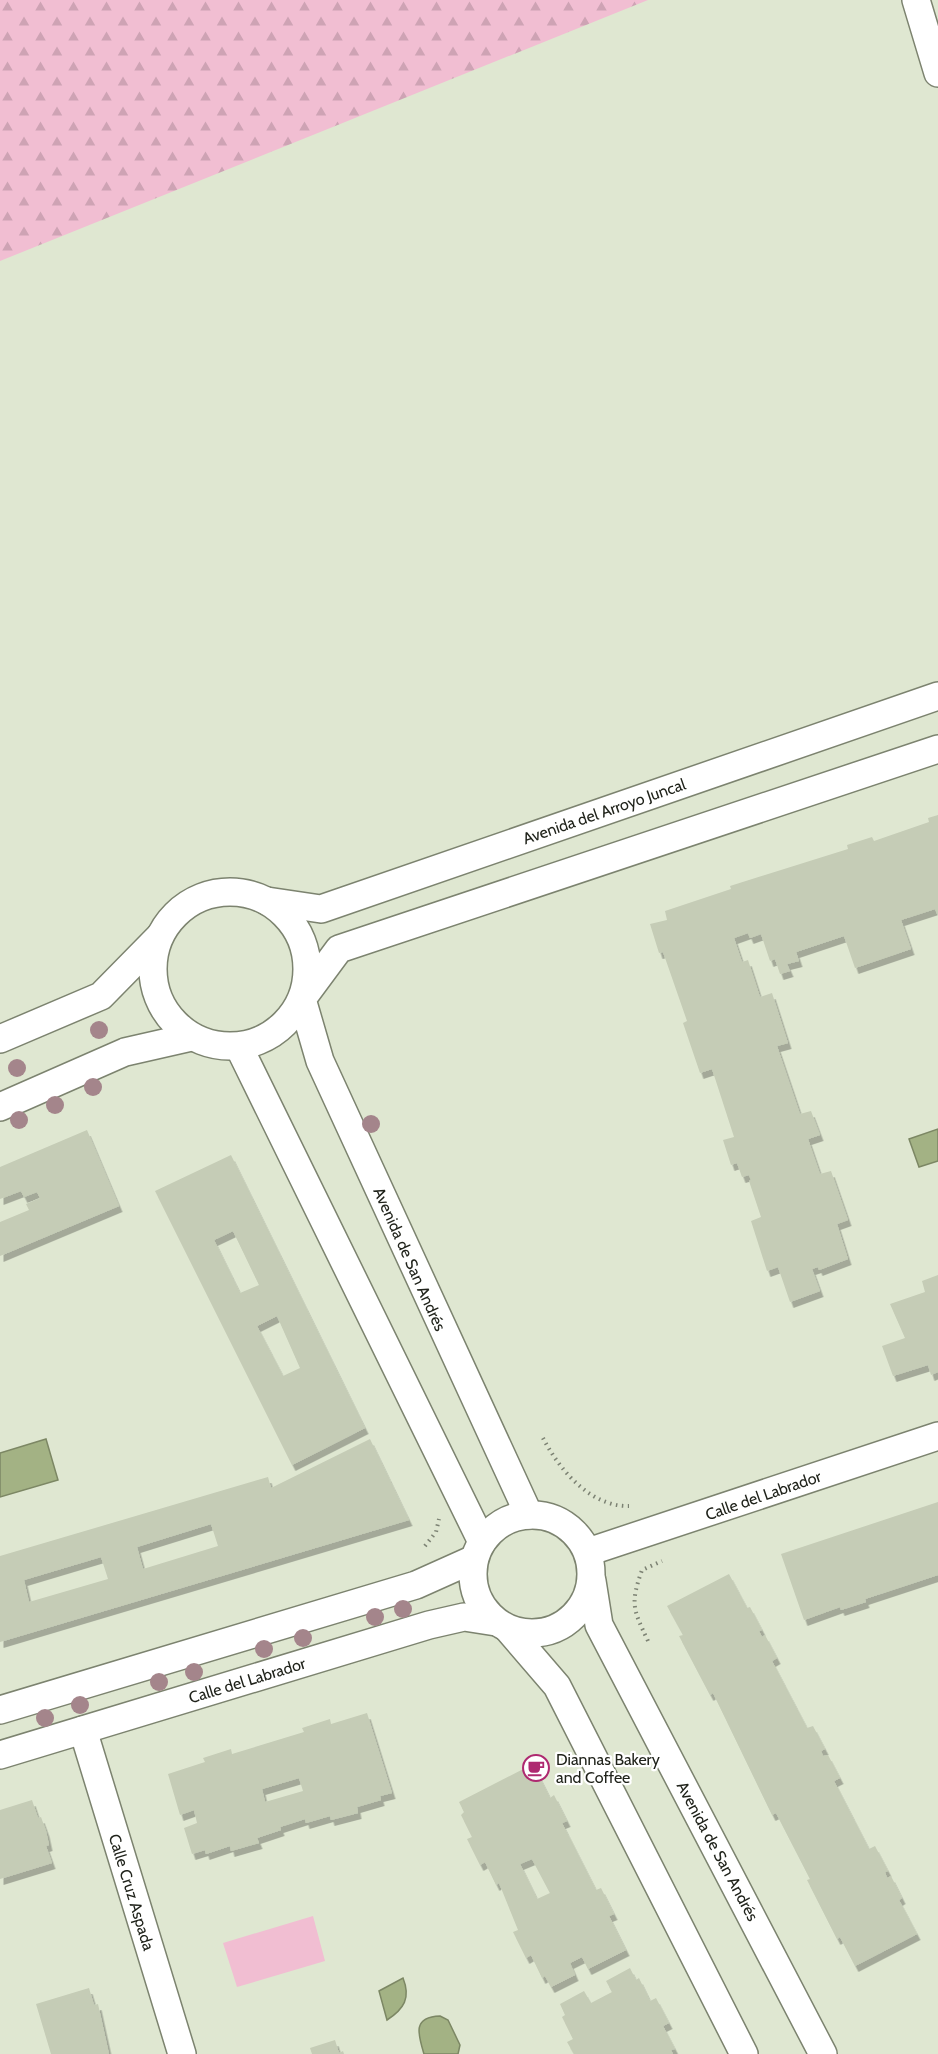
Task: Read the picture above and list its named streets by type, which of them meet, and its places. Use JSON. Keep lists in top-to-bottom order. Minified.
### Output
{"streets":{"street":["Avenida del Arroyo Juncal","Avenida de San Andrés","Calle del Labrador","Calle Cruz Aspada"]},"crossings":[["Avenida del Arroyo Juncal","Avenida de San Andrés"],["Avenida de San Andrés","Calle del Labrador"],["Calle del Labrador","Calle Cruz Aspada"]],"places":{"cafe":["Diannas Bakery and Coffee"]}}
